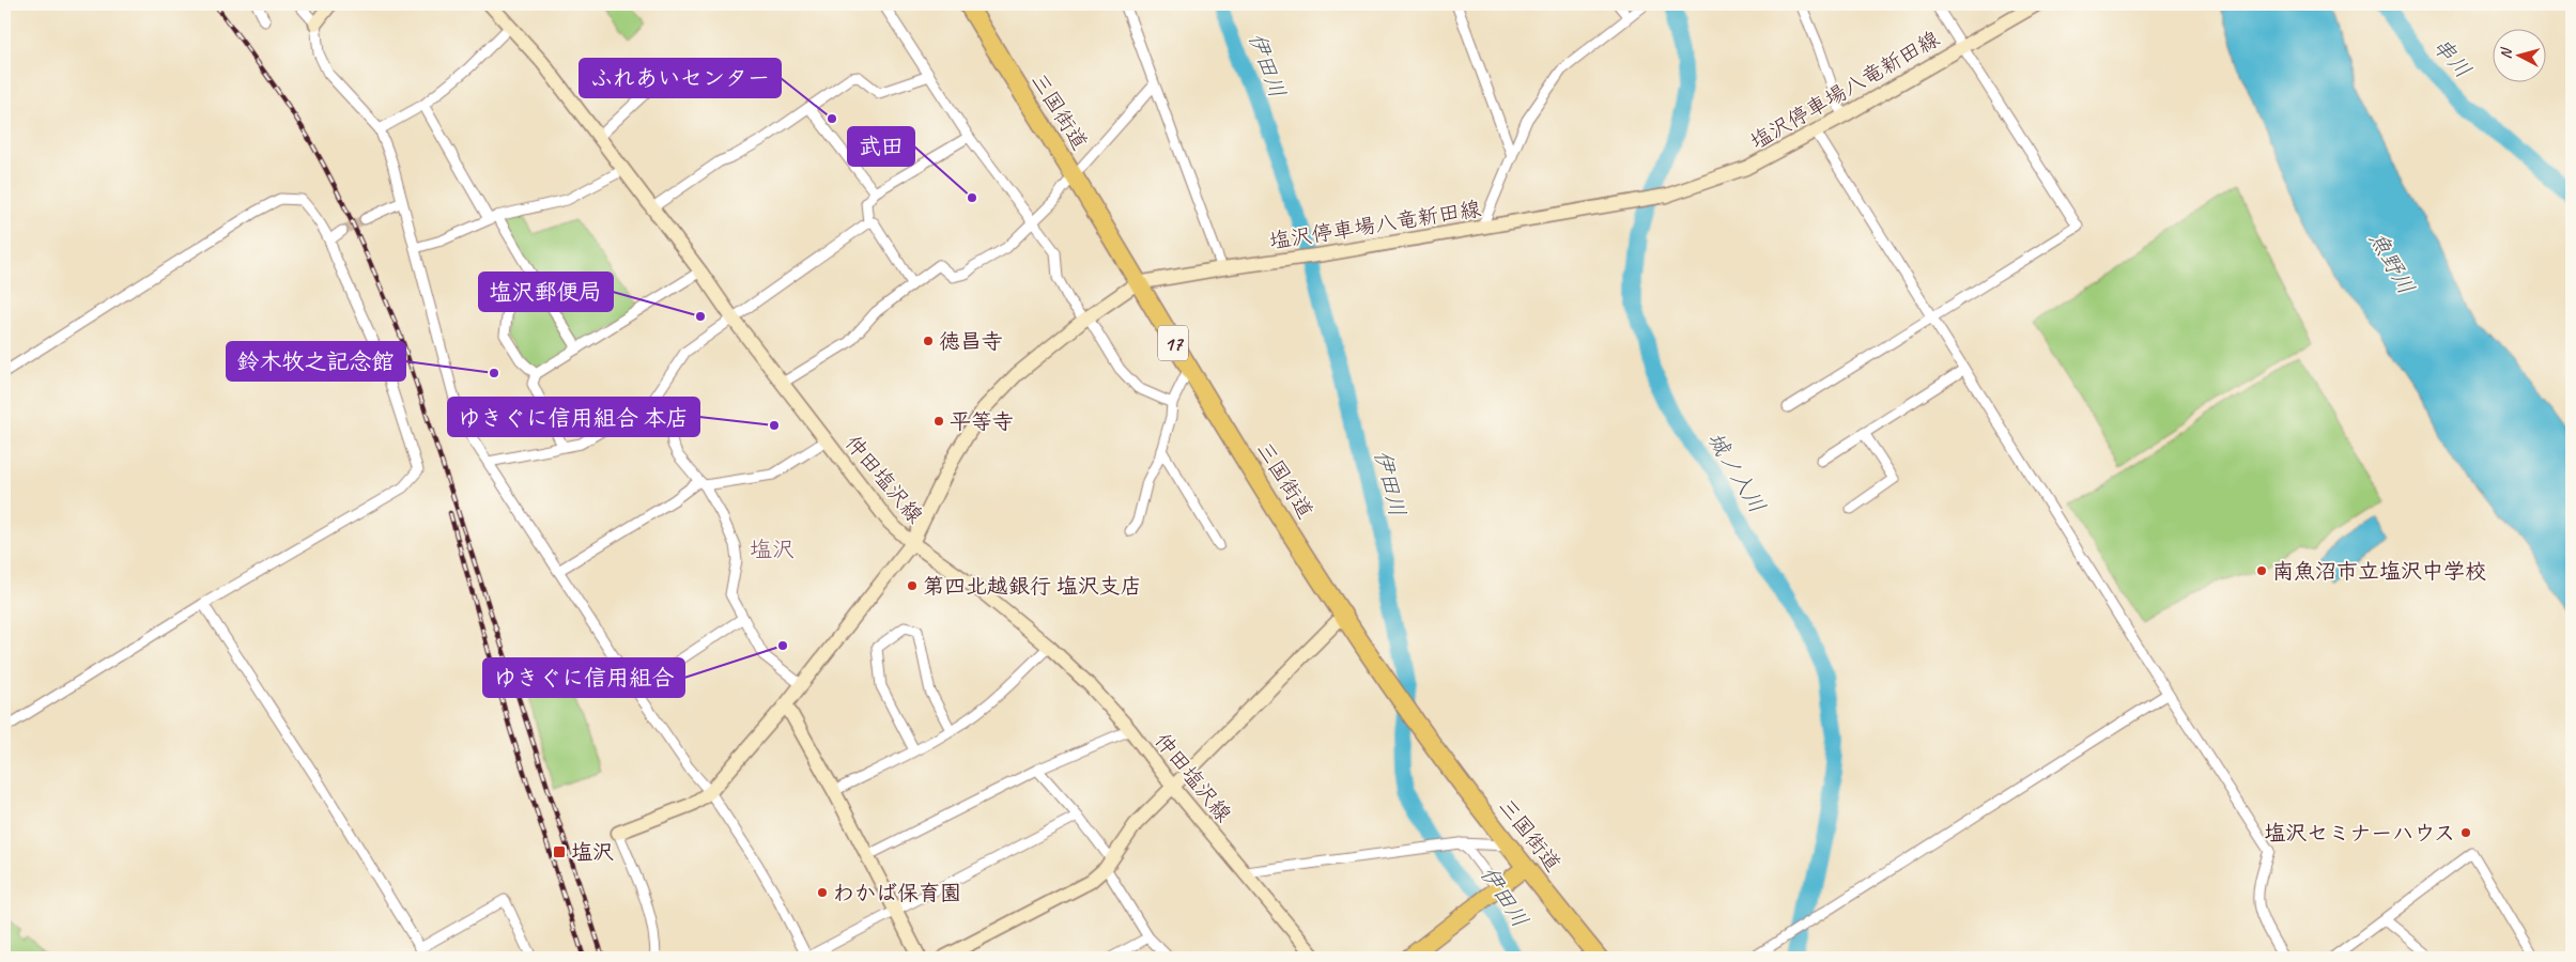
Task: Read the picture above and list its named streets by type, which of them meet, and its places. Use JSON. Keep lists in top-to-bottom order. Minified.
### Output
{"streets":{"highway":["三国街道","17"],"main road":["塩沢停車場八竜新田線","仲田塩沢線"]},"crossings":[["塩沢停車場八竜新田線","三国街道"]],"districts":["塩沢"],"water":["串川","伊田川","魚野川","城ノ入川"],"places":{"other":["ふれあいセンター","武田","塩沢郵便局","徳昌寺","鈴木牧之記念館","平等寺","ゆきぐに信用組合 本店","南魚沼市立塩沢中学校","第四北越銀行 塩沢支店","ゆきぐに信用組合","塩沢セミナーハウス","わかば保育園"],"transit":["塩沢"]},"north":"left"}
